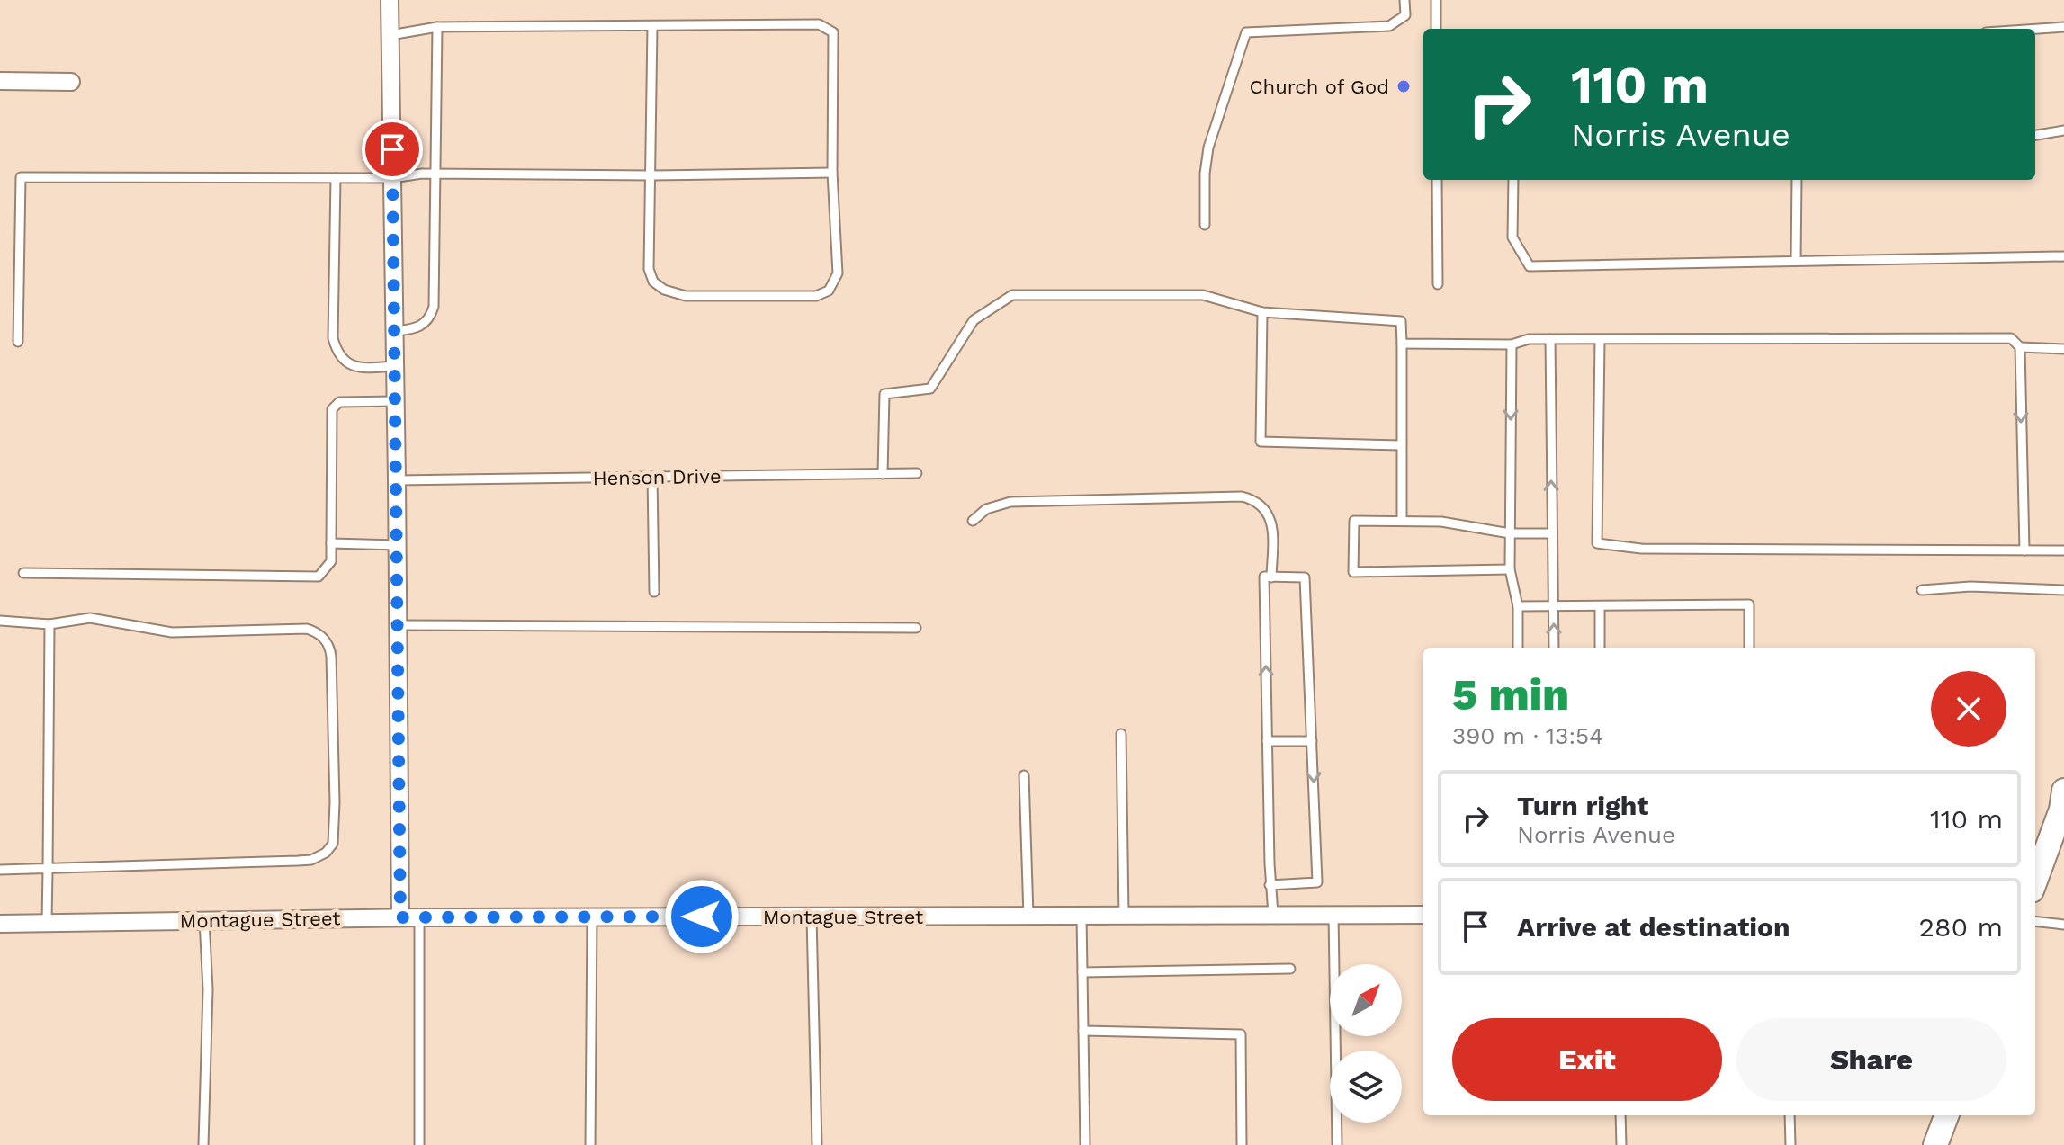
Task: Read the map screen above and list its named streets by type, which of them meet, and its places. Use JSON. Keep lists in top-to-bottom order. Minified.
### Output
{"streets":{"street":["Montague Street"],"lane":["Henson Drive"]},"places":["Church of God"],"north":"top right","page":{"turn":["110 m","Norris Avenue"],"heading":["5 min","390 m · 13:54"],"list":[{"name":"Turn right","note":"Norris Avenue","value":"110 m"},{"name":"Arrive at destination","value":"280 m"}],"buttons":["Exit","Share"]}}
